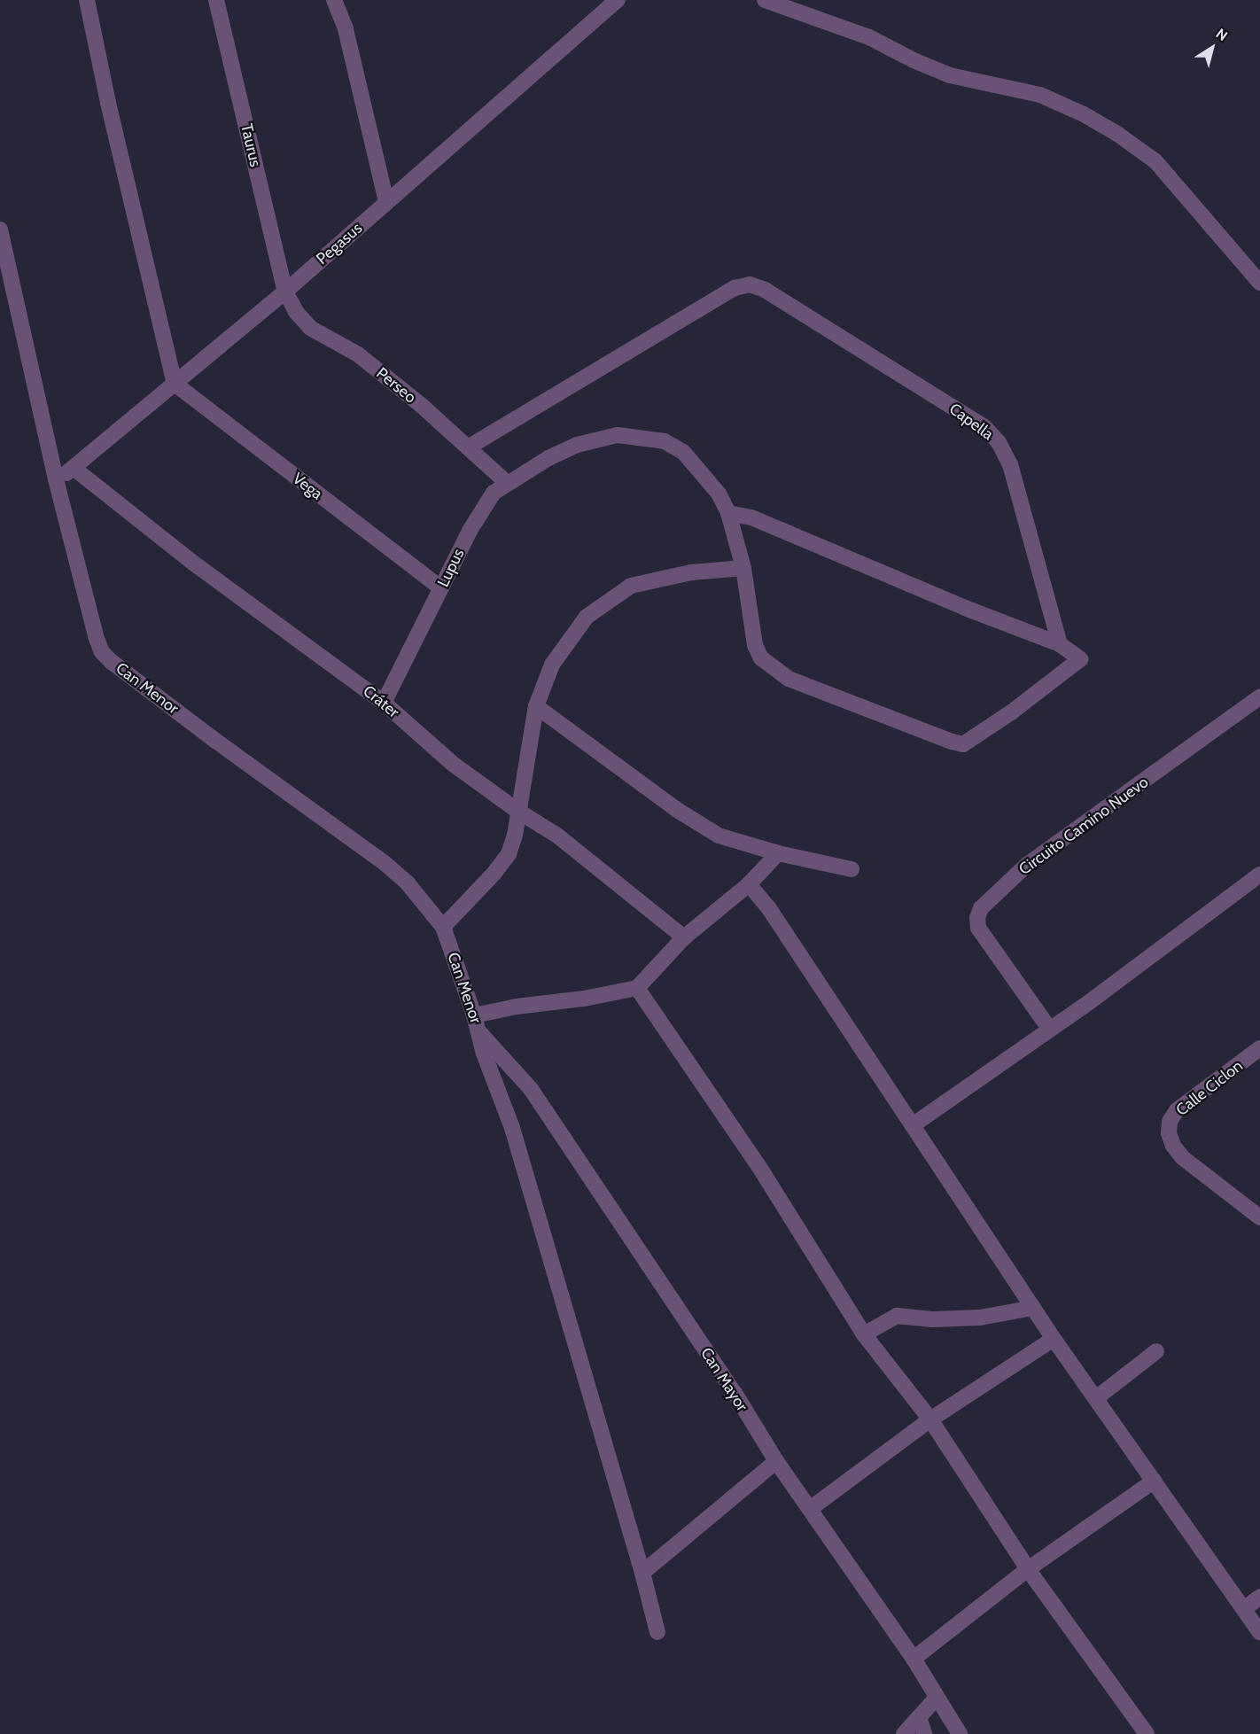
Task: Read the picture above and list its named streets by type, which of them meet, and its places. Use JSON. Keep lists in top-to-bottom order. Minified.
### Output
{"streets":{"street":["Taurus","Pegasus","Perseo","Capella","Vega","Lupus","Can Menor","Cráter","Circuito Camino Nuevo","Calle Ciclon","Can Mayor"]},"crossings":[["Taurus","Pegasus"],["Taurus","Perseo"],["Pegasus","Perseo"],["Pegasus","Vega"],["Pegasus","Can Menor"],["Pegasus","Cráter"],["Perseo","Capella"],["Perseo","Lupus"],["Capella","Lupus"],["Vega","Lupus"],["Lupus","Cráter"],["Can Menor","Can Mayor"]],"north":"top right"}
